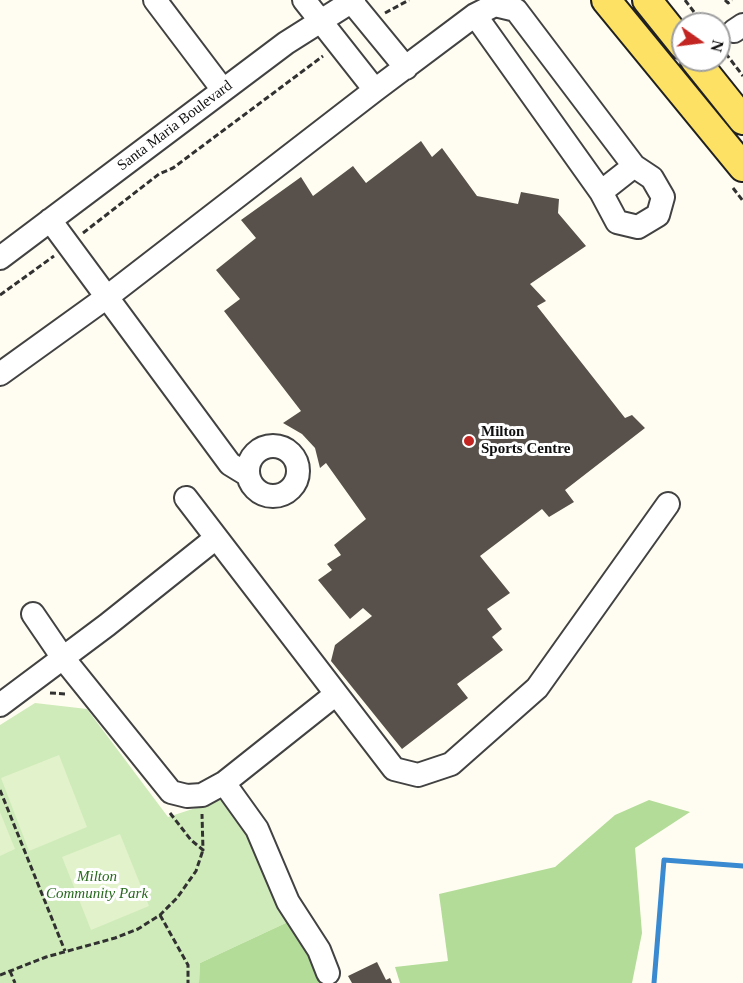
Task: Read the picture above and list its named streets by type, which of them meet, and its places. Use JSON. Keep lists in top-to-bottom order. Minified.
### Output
{"streets":{"street":["Santa Maria Boulevard"]},"parks":["Milton Community Park"],"places":["Milton Sports Centre"],"north":"right"}
